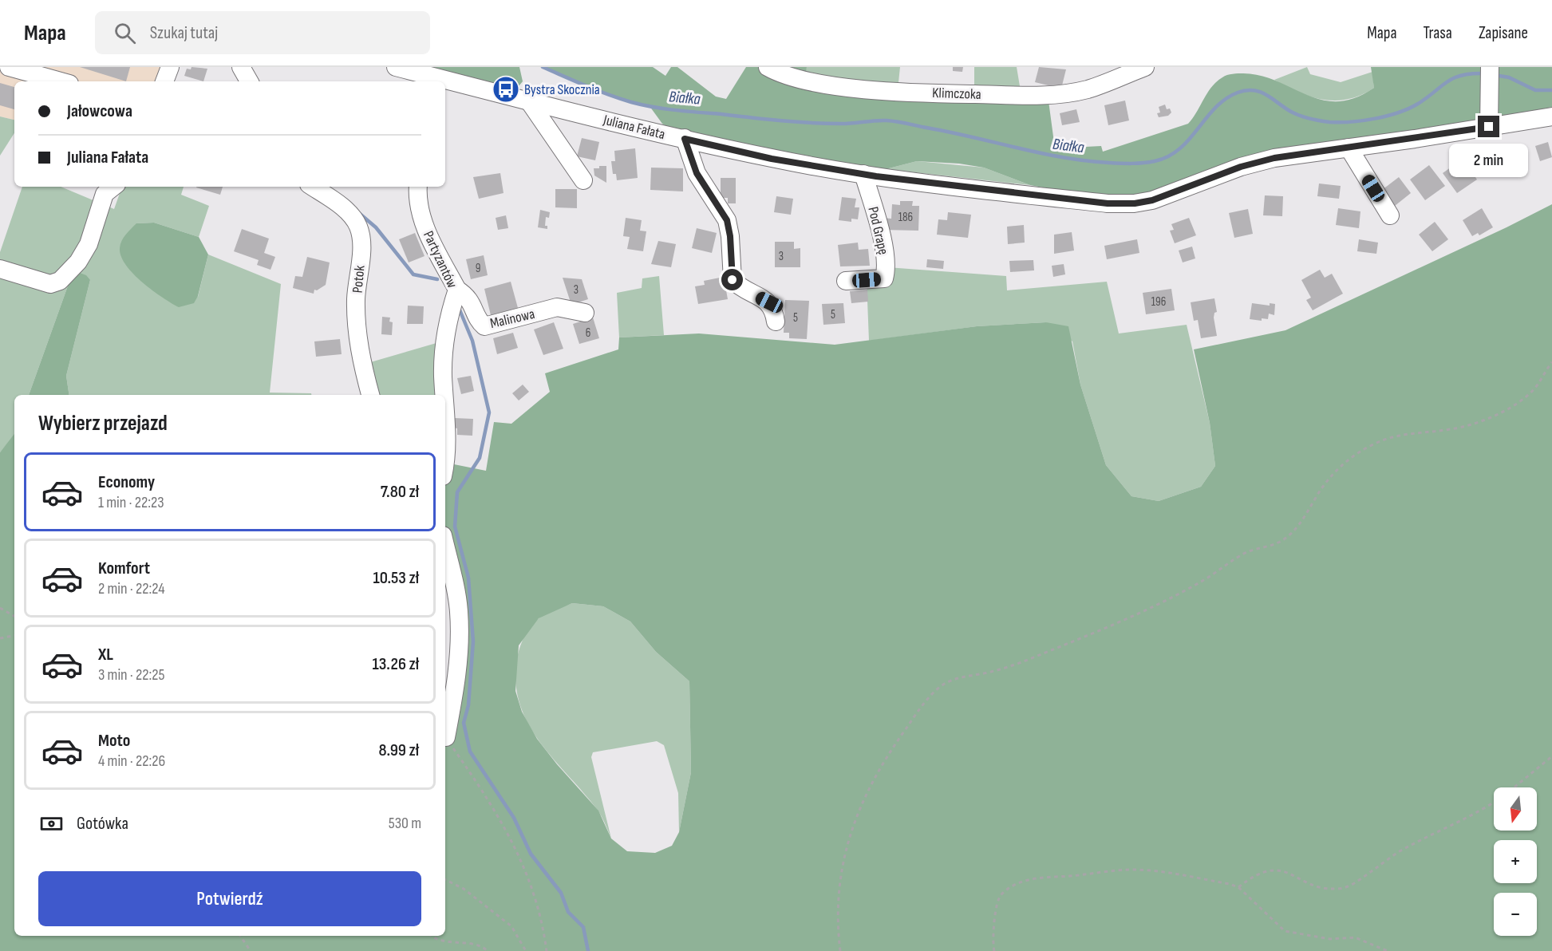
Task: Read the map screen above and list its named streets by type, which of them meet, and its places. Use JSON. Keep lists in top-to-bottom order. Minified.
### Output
{"streets":{"street":["Klimczoka","Juliana Fałata","Pod Grapę","Partyzantów","Potok","Malinowa"]},"crossings":[["Juliana Fałata","Pod Grapę"],["Partyzantów","Malinowa"]],"water":["Białka"],"places":{"bus stop":["Bystra Skocznia"]},"house_numbers":["186","3","9","3","196","5","5","6"],"north":"bottom","page":{"header":"Mapa","search":"Szukaj tutaj","nav":["Mapa","Trasa","Zapisane"],"banner":["Jałowcowa","Juliana Fałata"],"bubble":"2 min","heading":"Wybierz przejazd","list":[{"name":"Economy","note":"1 min · 22:23","value":"7.80 zł"},{"name":"Komfort","note":"2 min · 22:24","value":"10.53 zł"},{"name":"XL","note":"3 min · 22:25","value":"13.26 zł"},{"name":"Moto","note":"4 min · 22:26","value":"8.99 zł"}],"map_buttons":["+","−"],"pay":["Gotówka","530 m"],"buttons":"Potwierdź"}}
